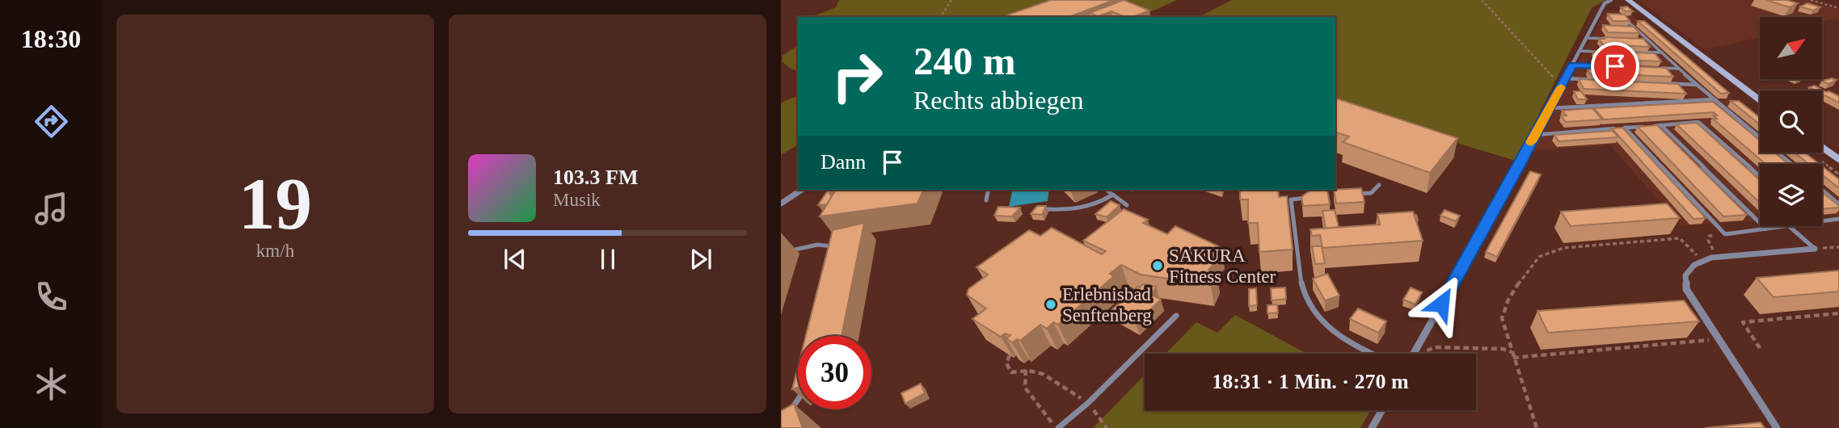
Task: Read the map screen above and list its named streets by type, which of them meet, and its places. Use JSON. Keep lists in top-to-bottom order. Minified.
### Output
{"places":["SAKURA Fitness Center","Erlebnisbad Senftenberg"],"north":"top right","page":{"tabs":"18:30","tile":["19","km/h"],"turn":["240 m","Rechts abbiegen"],"then":"Dann","song":["103.3 FM","Musik"],"limit":"30","trip":"18:31 · 1 Min. · 270 m"}}
